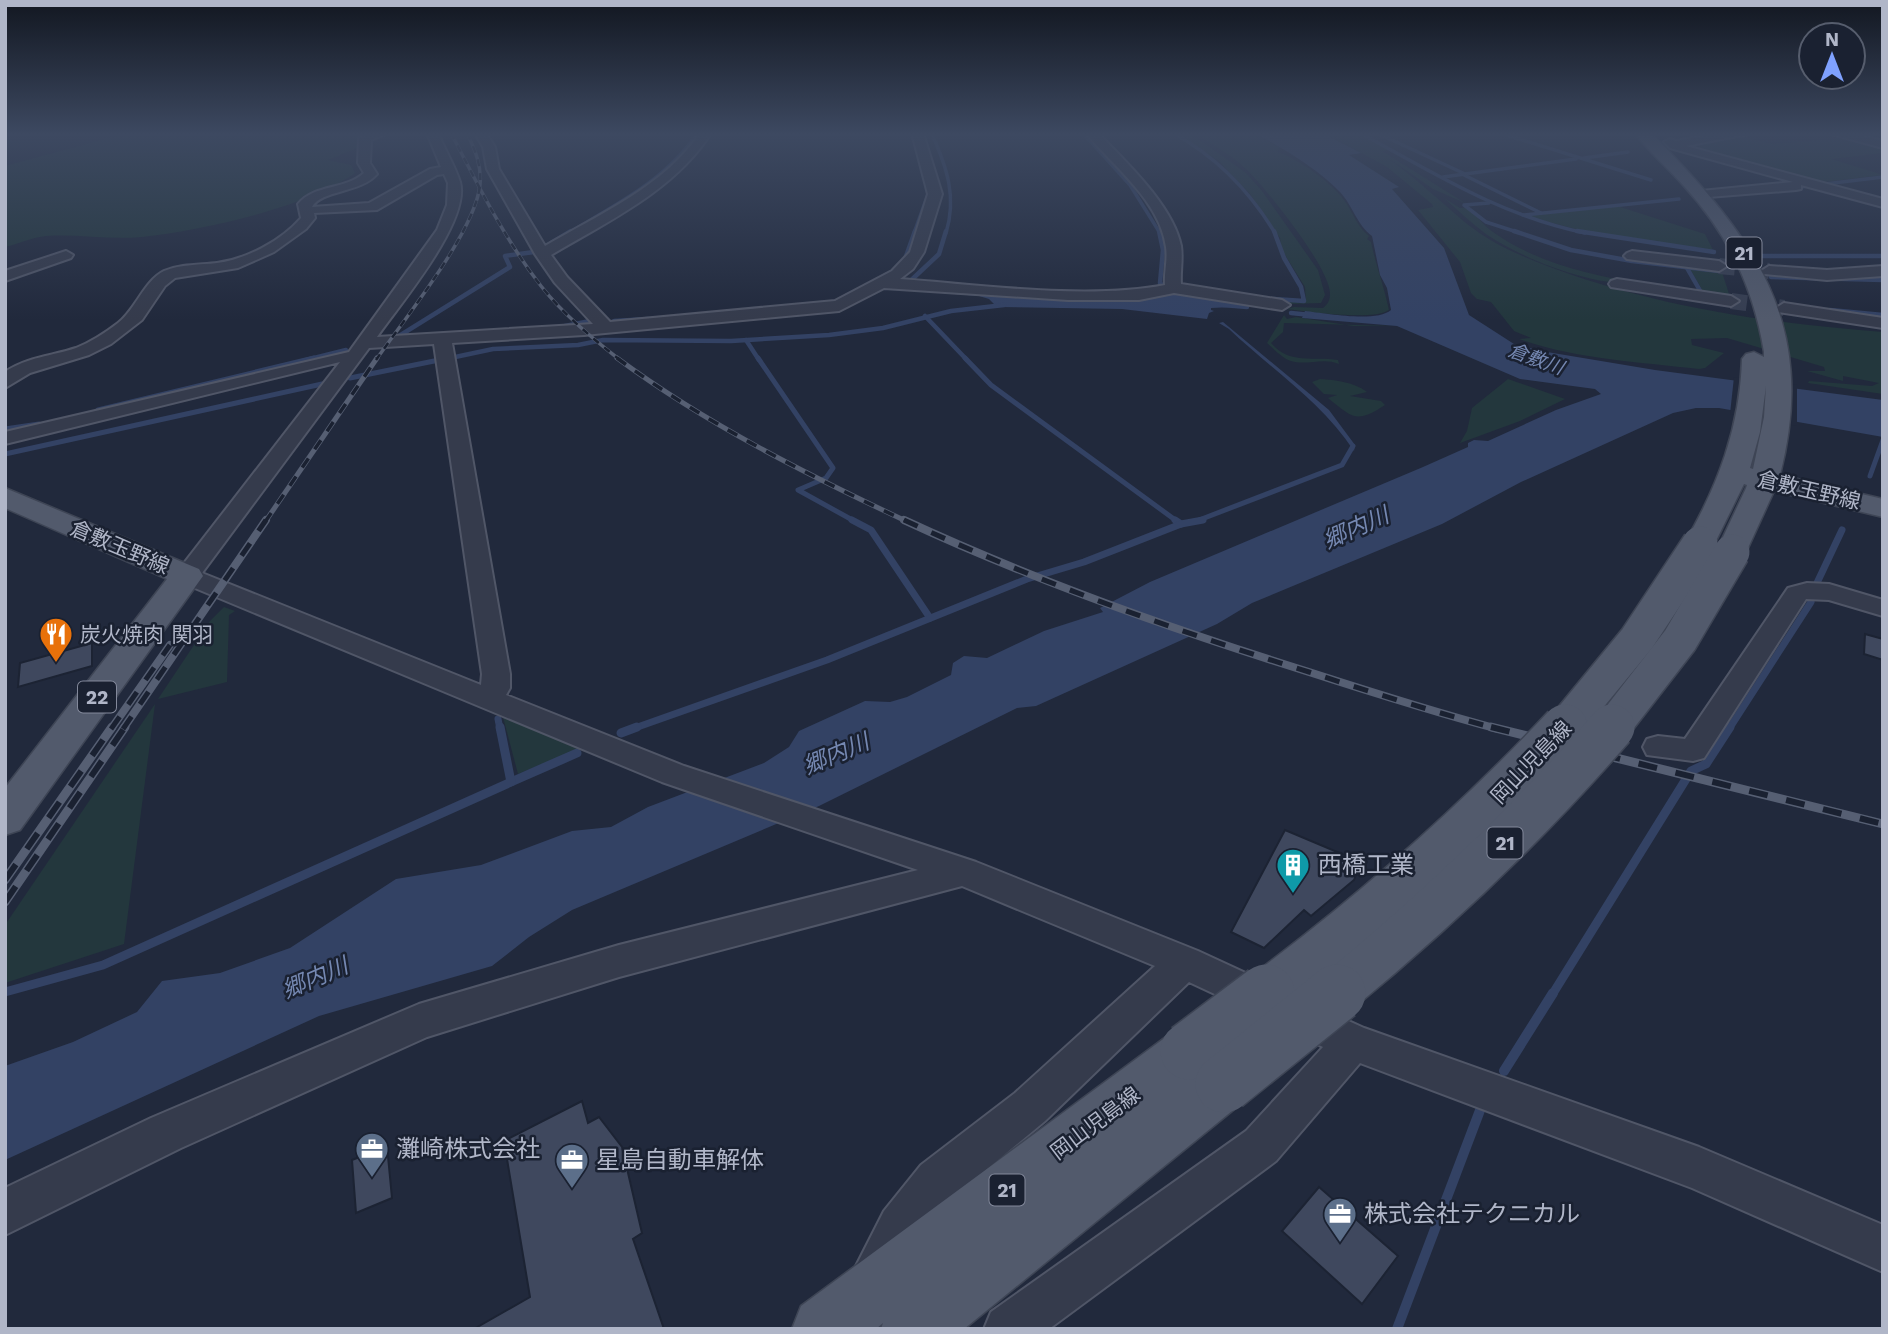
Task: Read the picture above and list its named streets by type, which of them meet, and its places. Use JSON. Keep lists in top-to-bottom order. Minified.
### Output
{"streets":{"main road":["21","倉敷玉野線","22","岡山児島線"]},"crossings":[["倉敷玉野線","岡山児島線"]],"water":["倉敷川","郷内川"],"places":{"restaurant":["炭火焼肉 関羽"],"building":["西橋工業"],"office":["灘崎株式会社","星島自動車解体","株式会社テクニカル"]},"north":"top"}
